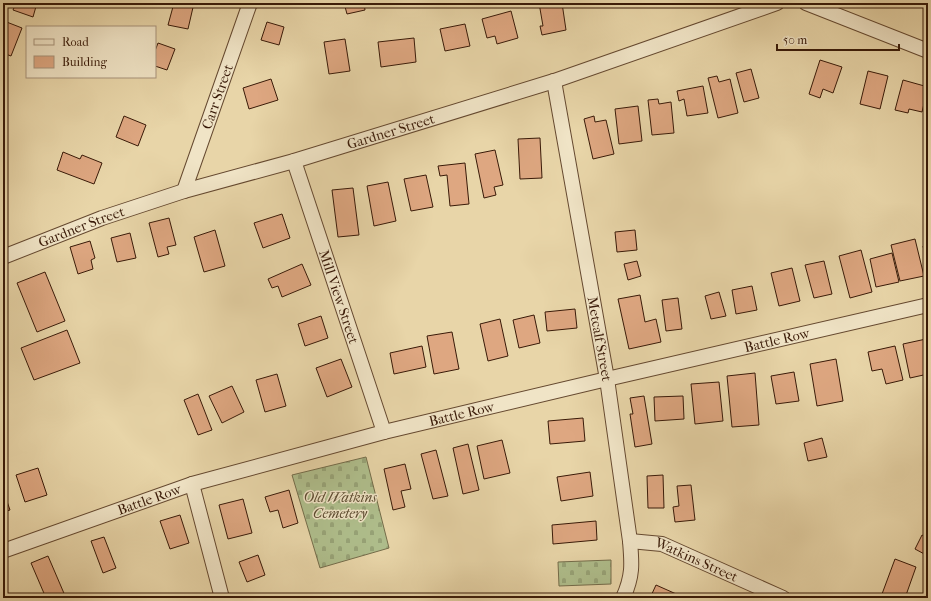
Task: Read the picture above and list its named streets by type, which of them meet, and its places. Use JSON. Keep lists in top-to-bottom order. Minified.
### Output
{"streets":{"street":["Carr Street","Gardner Street","Mill View Street","Metcalf Street","Battle Row","Watkins Street"]},"crossings":[["Carr Street","Gardner Street"],["Gardner Street","Mill View Street"],["Gardner Street","Metcalf Street"],["Mill View Street","Battle Row"],["Metcalf Street","Battle Row"],["Metcalf Street","Watkins Street"]],"parks":["Old Watkins Cemetery"],"legend":["Road","Building"],"scale_bar":"50 m"}
